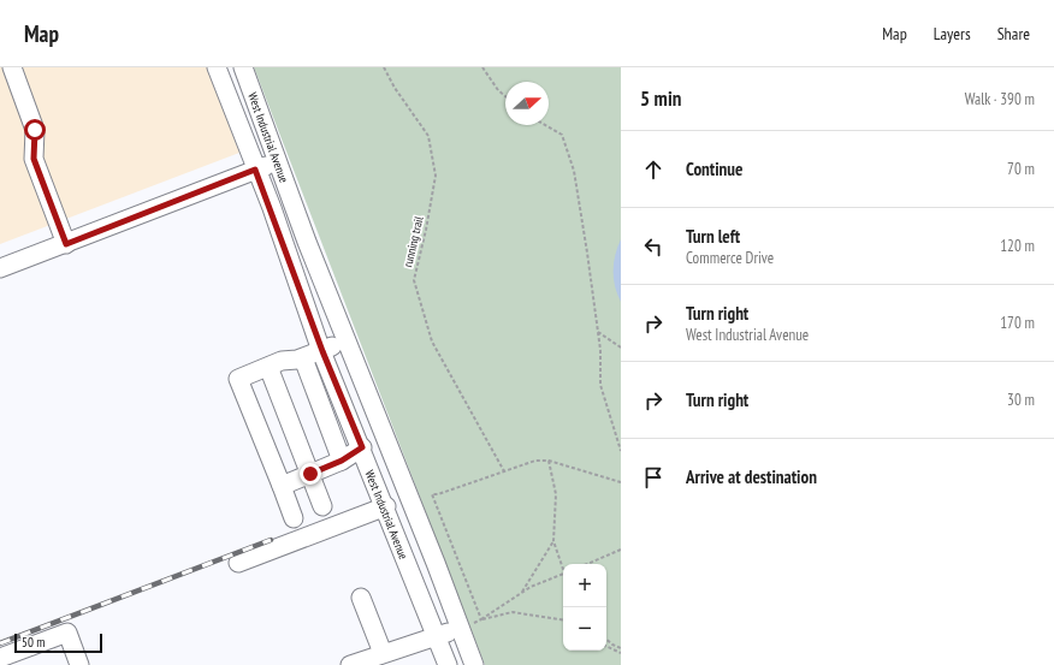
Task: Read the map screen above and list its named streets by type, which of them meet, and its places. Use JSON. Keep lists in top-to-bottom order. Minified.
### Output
{"streets":{"street":["West Industrial Avenue"],"path":["running trail"]},"scale_bar":"50 m","north":"right","page":{"header":"Map","nav":["Map","Layers","Share"],"heading":["5 min","Walk · 390 m"],"list":[["Continue","70 m"],["Turn left","Commerce Drive","120 m"],["Turn right","West Industrial Avenue","170 m"],["Turn right","30 m"],"Arrive at destination"],"map_buttons":["+","−"],"scale":"50 m"}}
